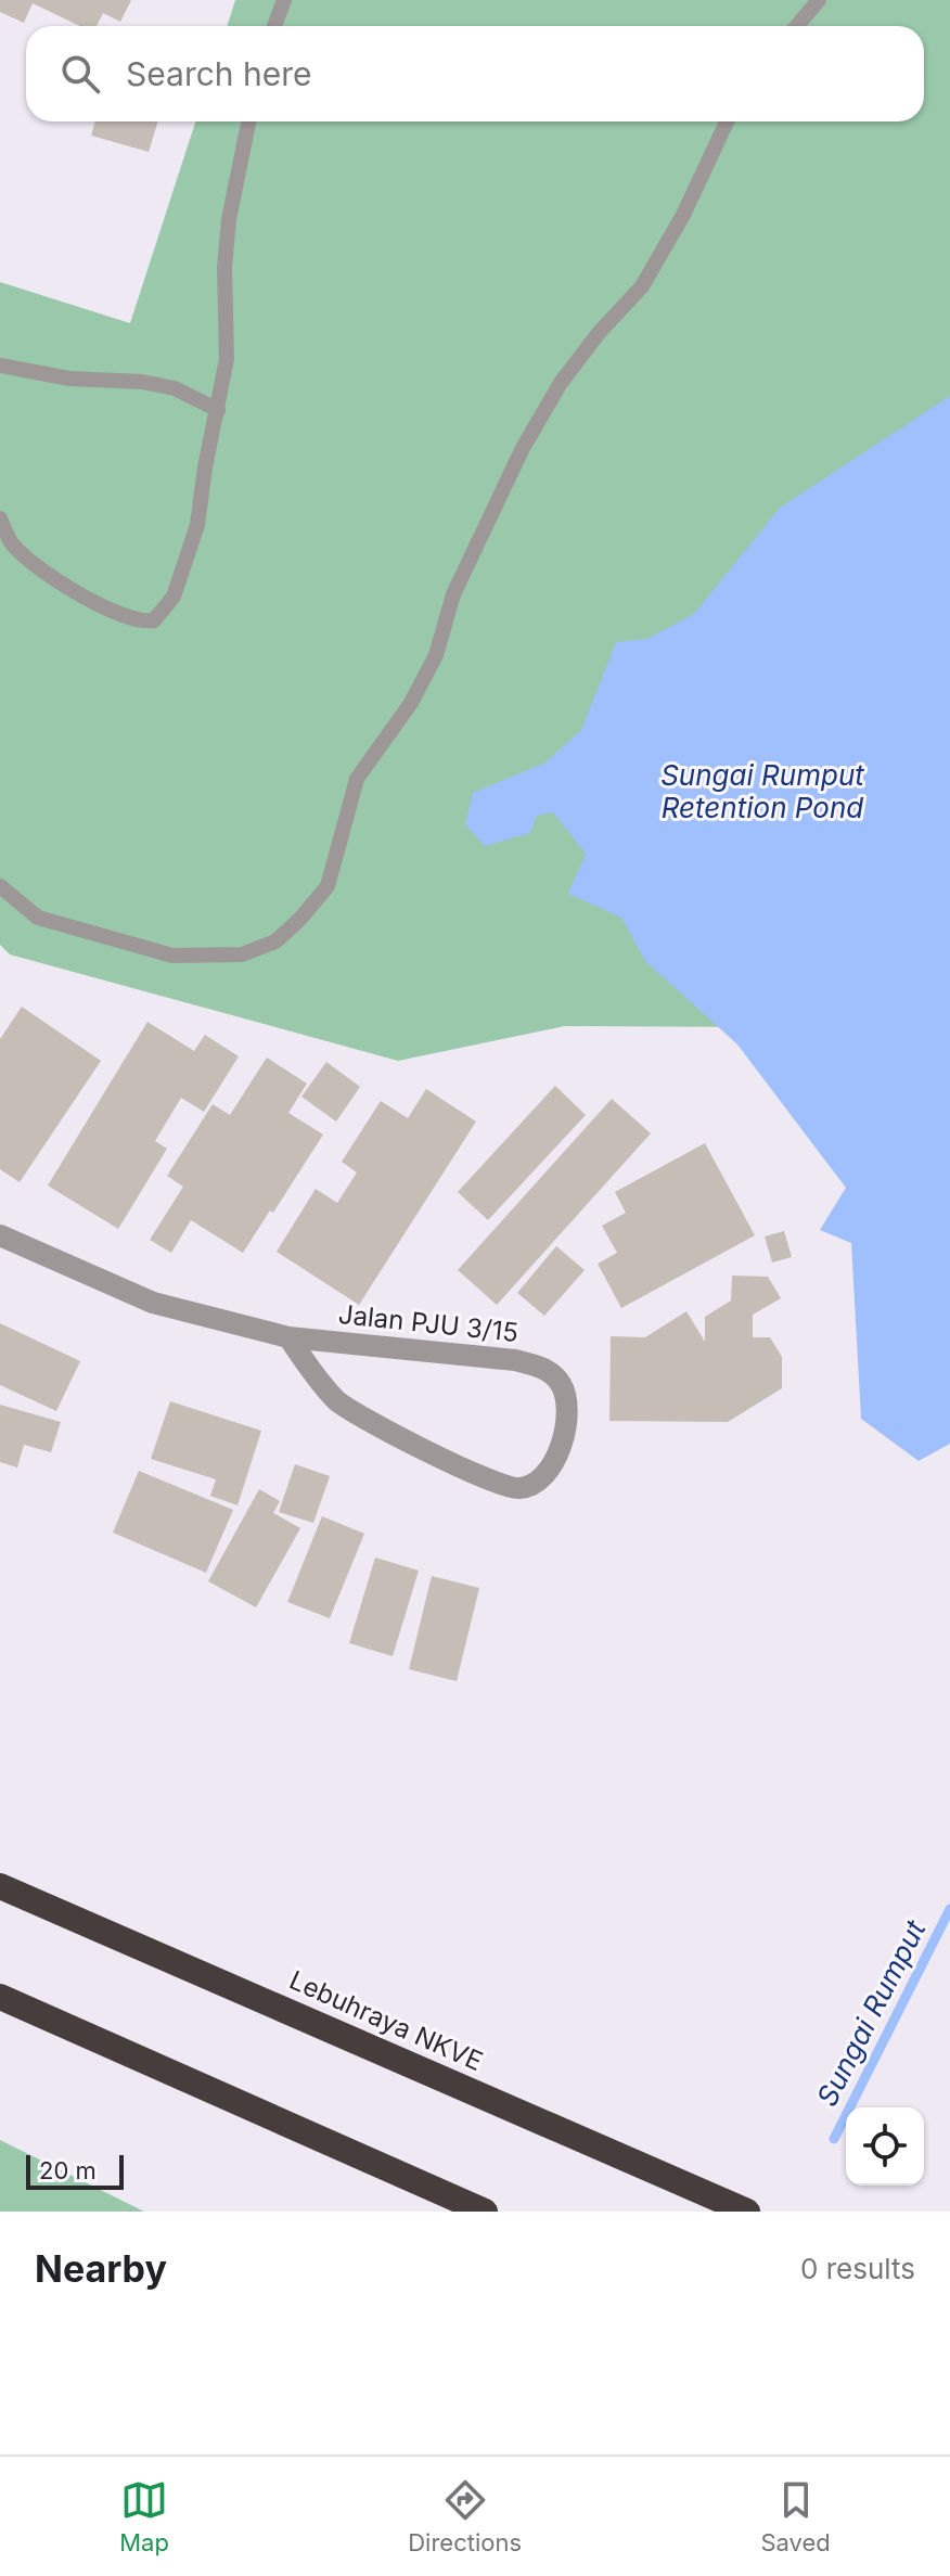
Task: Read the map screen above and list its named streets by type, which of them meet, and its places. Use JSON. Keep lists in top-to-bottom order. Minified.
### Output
{"streets":{"highway":["Lebuhraya NKVE"],"street":["Jalan PJU 3/15"]},"water":["Sungai Rumput Retention Pond","Sungai Rumput"],"scale_bar":"20 m","page":{"search":"Search here","scale":"20 m","heading":["Nearby","0 results"],"nav":["Map","Directions","Saved"]}}
